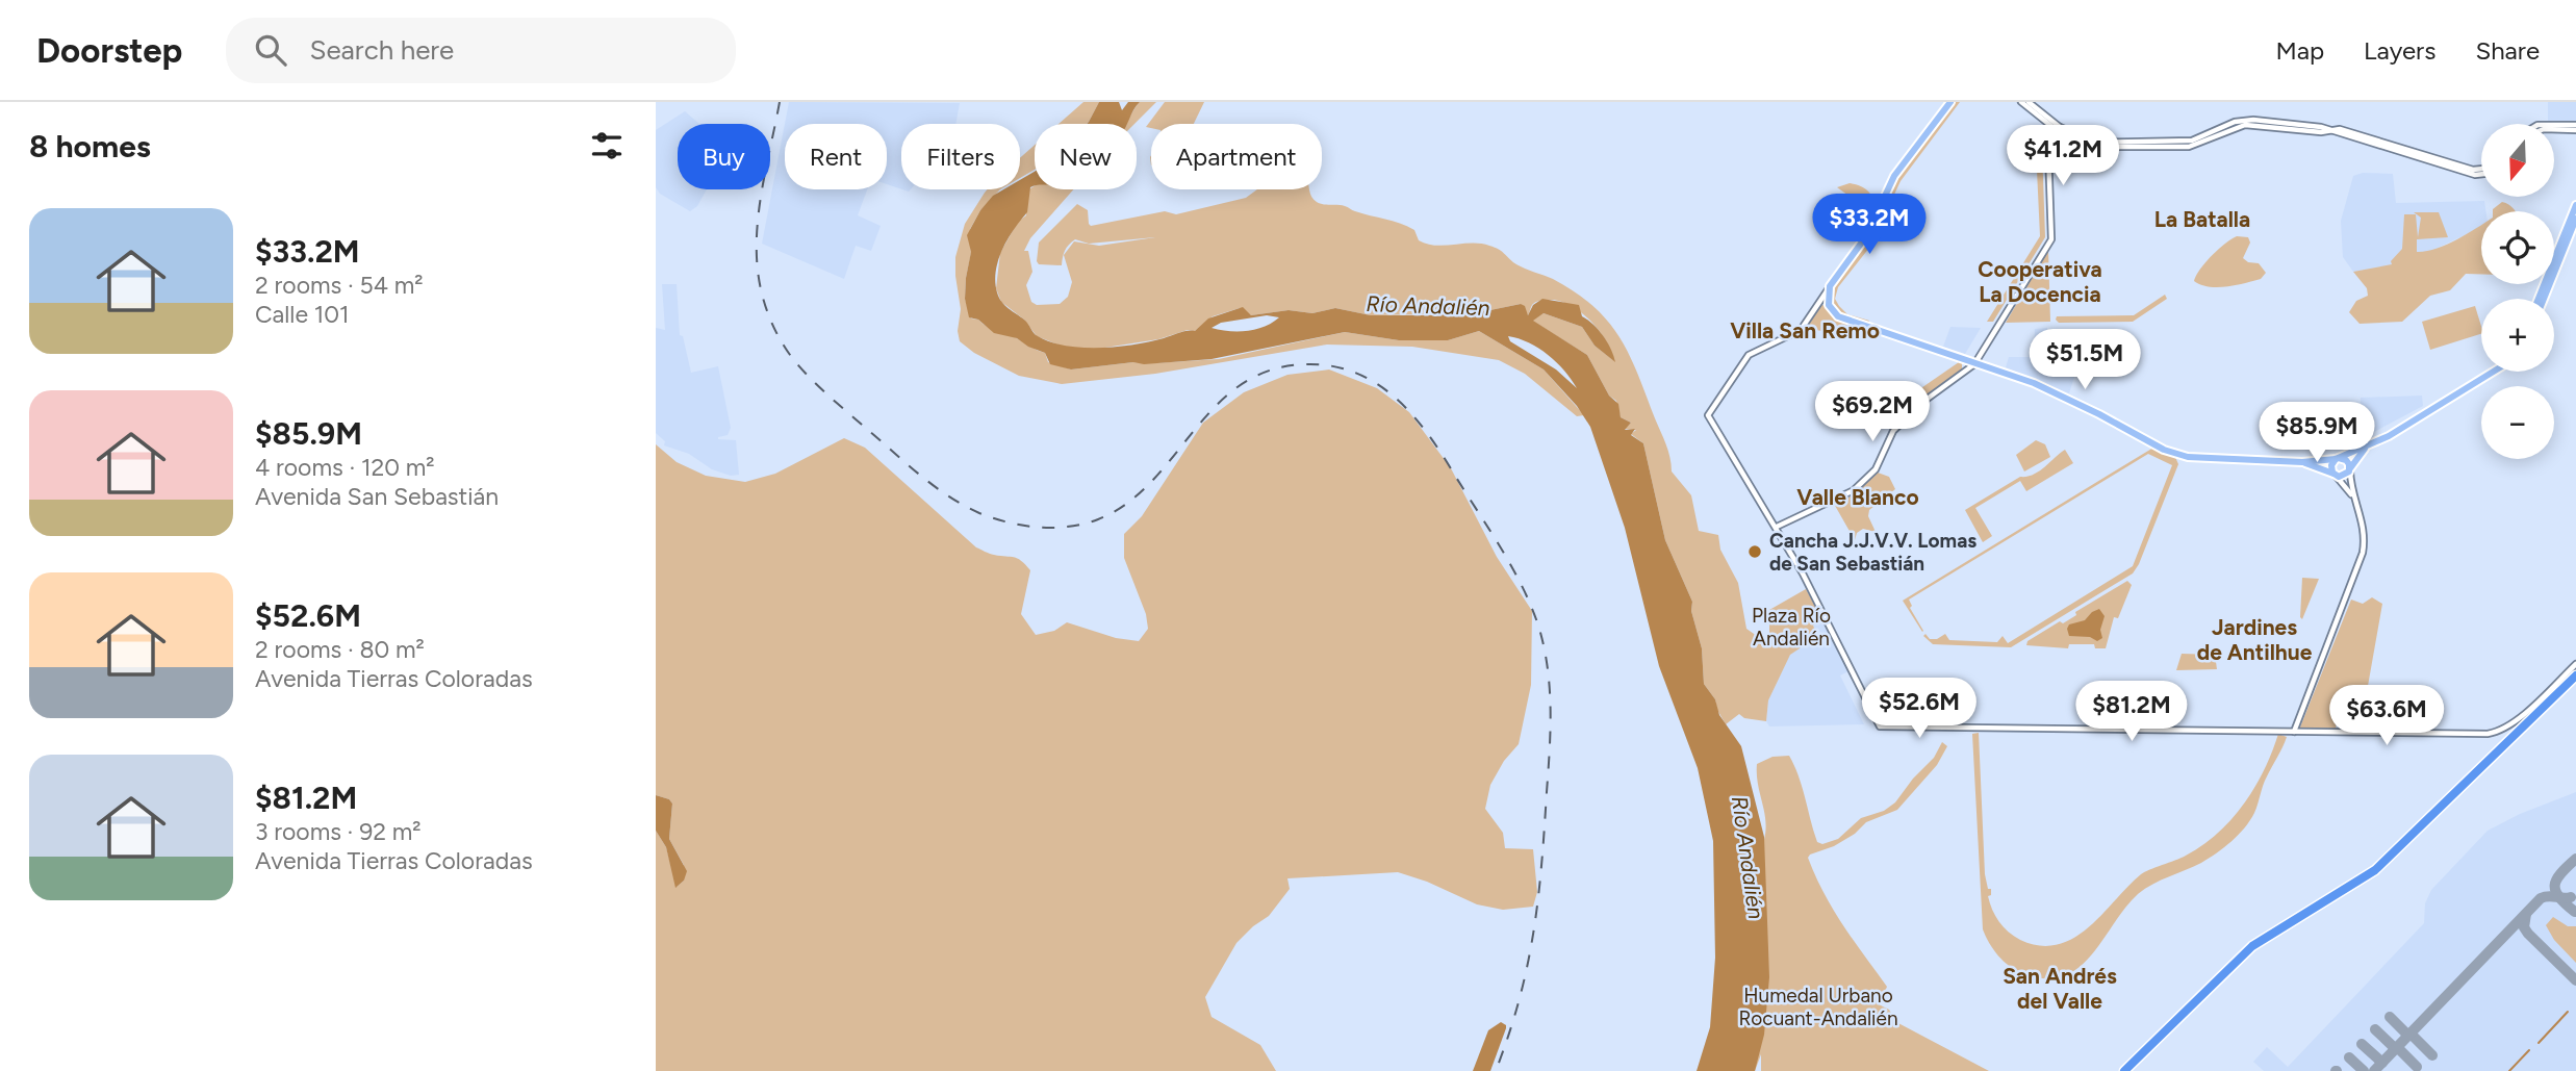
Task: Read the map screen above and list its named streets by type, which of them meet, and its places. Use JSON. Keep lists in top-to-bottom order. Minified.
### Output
{"districts":["La Batalla","Cooperativa La Docencia","Villa San Remo","Valle Blanco","Jardines de Antilhue","San Andrés del Valle"],"water":["Río Andalién"],"parks":["Plaza Río Andalién","Humedal Urbano Rocuant-Andalién"],"places":["Cancha J.J.V.V. Lomas de San Sebastián"],"north":"bottom","page":{"header":"Doorstep","search":"Search here","nav":["Map","Layers","Share"],"heading":"8 homes","map_buttons":["+","−"],"chip":["Buy","Rent","Filters","New","Apartment"],"price":["$41.2M","$33.2M","$51.5M","$69.2M","$85.9M","$52.6M","$81.2M","$63.6M"],"list":[{"name":"$33.2M","note":"2 rooms · 54 m² · Calle 101"},{"name":"$85.9M","note":"4 rooms · 120 m² · Avenida San Sebastián"},{"name":"$52.6M","note":"2 rooms · 80 m² · Avenida Tierras Coloradas"},{"name":"$81.2M","note":"3 rooms · 92 m² · Avenida Tierras Coloradas"}]}}
